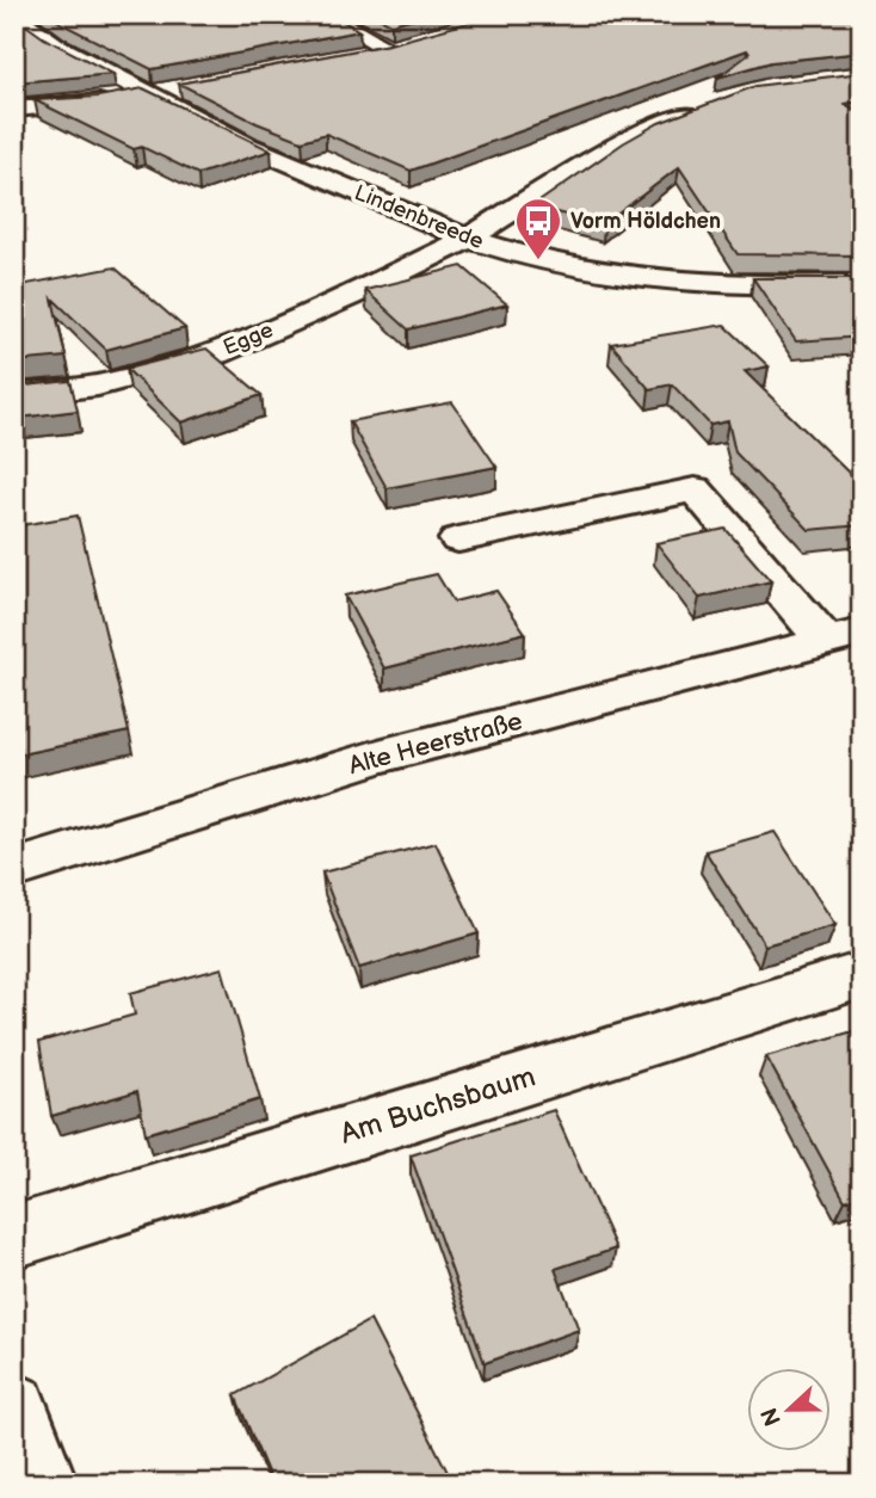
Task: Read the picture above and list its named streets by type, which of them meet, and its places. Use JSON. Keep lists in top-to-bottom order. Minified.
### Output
{"streets":{"street":["Lindenbreede","Egge","Alte Heerstraße","Am Buchsbaum"]},"crossings":[["Lindenbreede","Egge"]],"places":{"bus stop":["Vorm Höldchen"]},"north":"left"}
